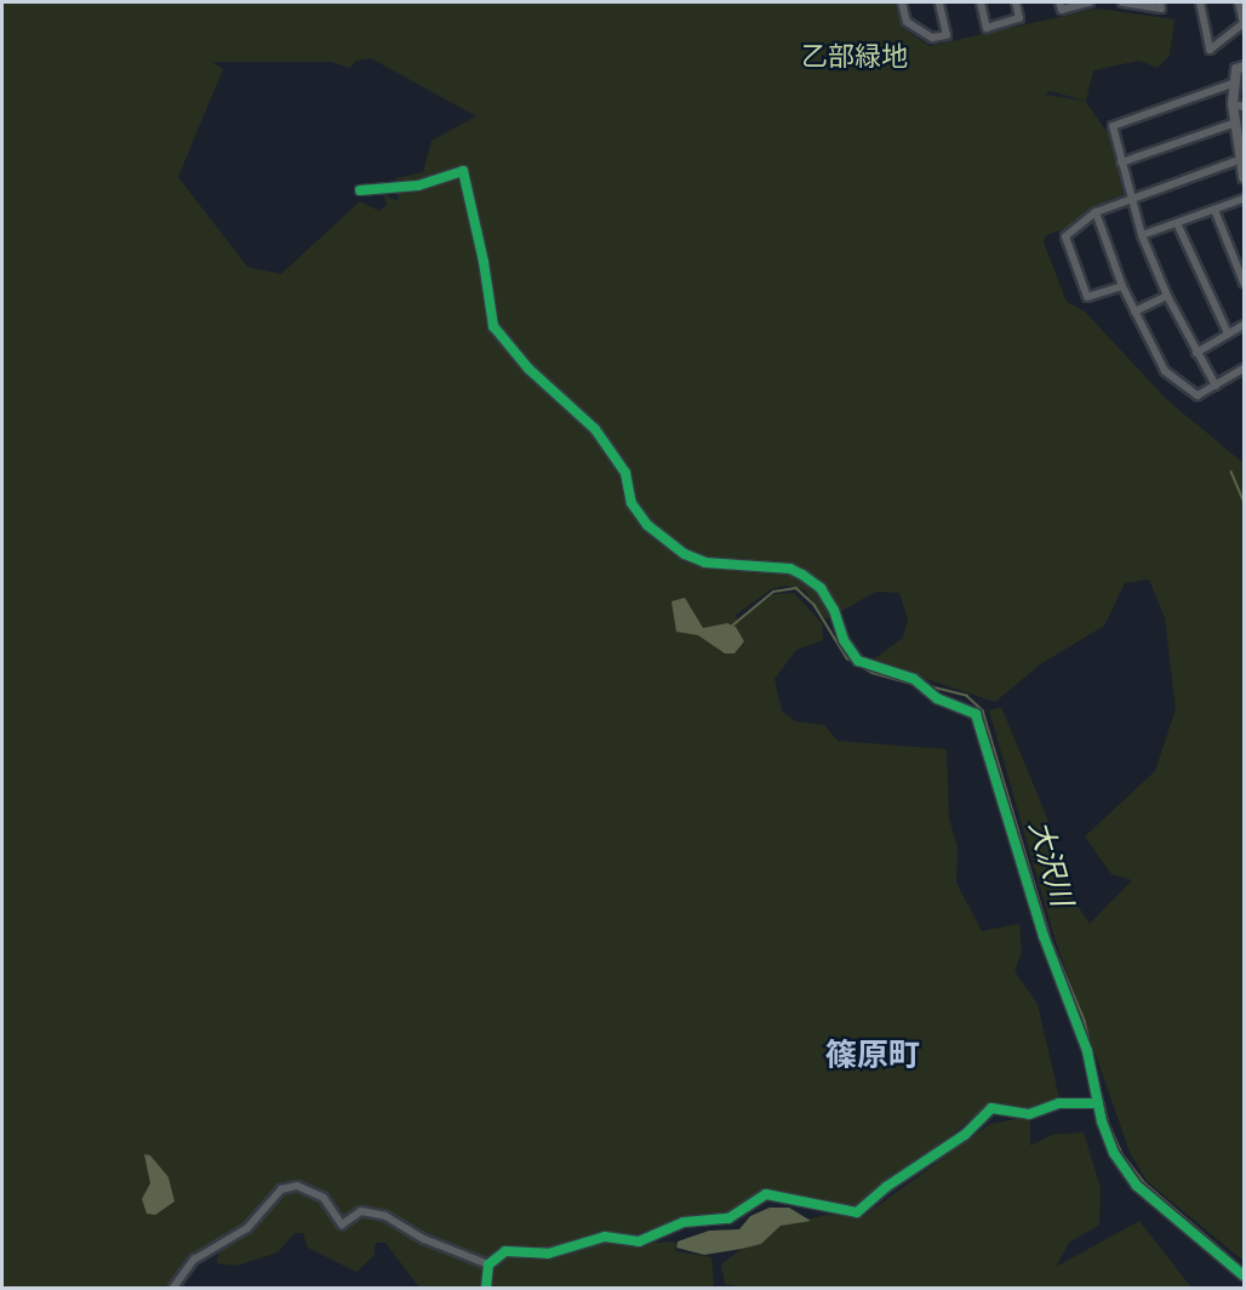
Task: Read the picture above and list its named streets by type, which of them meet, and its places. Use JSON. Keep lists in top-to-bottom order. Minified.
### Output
{"districts":["篠原町"],"water":["大沢川"],"parks":["乙部緑地"]}
